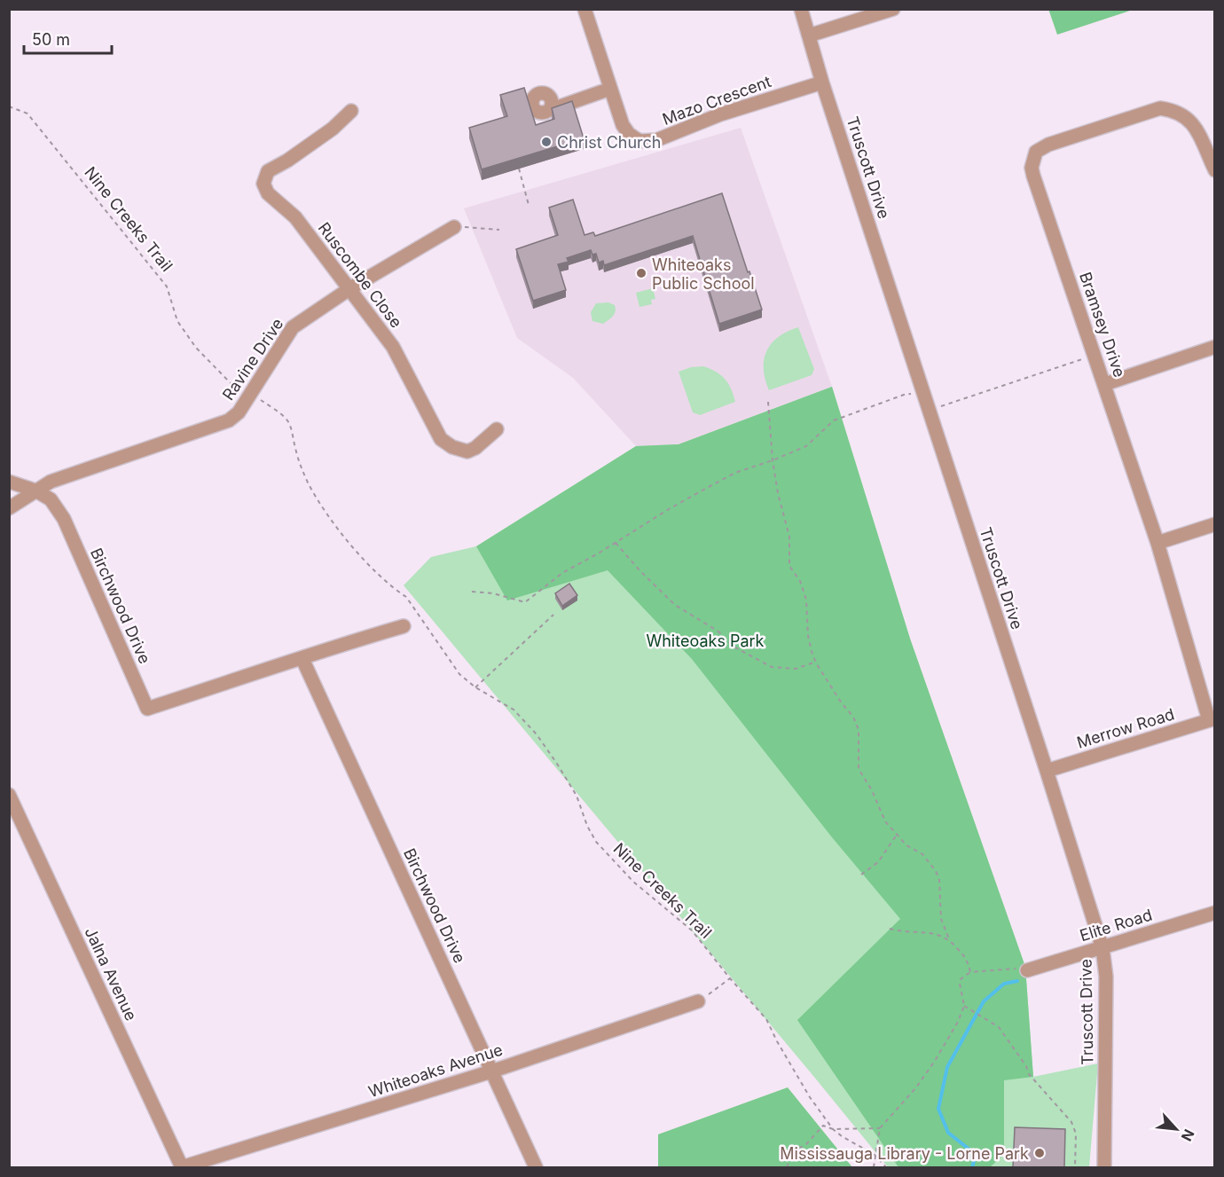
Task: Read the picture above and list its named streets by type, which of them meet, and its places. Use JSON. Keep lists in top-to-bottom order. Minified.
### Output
{"streets":{"street":["Mazo Crescent","Truscott Drive","Ruscombe Close","Bramsey Drive","Ravine Drive","Birchwood Drive","Merrow Road","Elite Road","Jalna Avenue","Whiteoaks Avenue"],"path":["Nine Creeks Trail"]},"crossings":[["Mazo Crescent","Truscott Drive"],["Truscott Drive","Merrow Road"],["Truscott Drive","Elite Road"],["Nine Creeks Trail","Ravine Drive"],["Ruscombe Close","Ravine Drive"],["Bramsey Drive","Merrow Road"],["Ravine Drive","Birchwood Drive"],["Birchwood Drive","Whiteoaks Avenue"],["Jalna Avenue","Whiteoaks Avenue"]],"parks":["Whiteoaks Park"],"places":["Christ Church","Whiteoaks Public School","Mississauga Library - Lorne Park"],"scale_bar":"50 m","north":"bottom right"}
